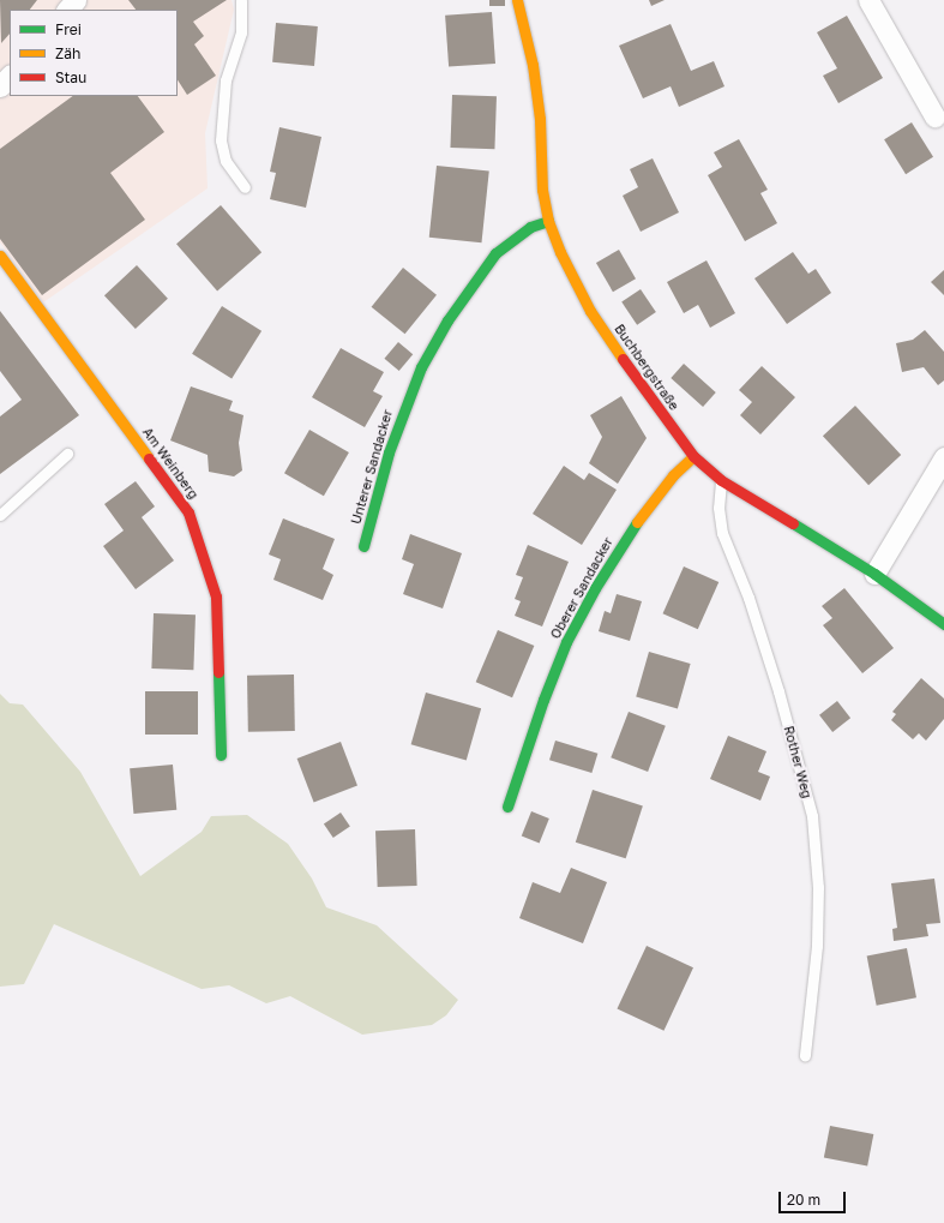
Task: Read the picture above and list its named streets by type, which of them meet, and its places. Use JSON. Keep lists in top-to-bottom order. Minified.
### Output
{"streets":{"street":["Buchbergstraße","Am Weinberg","Unterer Sandacker","Oberer Sandacker"],"lane":["Rother Weg"]},"crossings":[["Buchbergstraße","Unterer Sandacker"],["Buchbergstraße","Oberer Sandacker"],["Buchbergstraße","Rother Weg"]],"legend":["Frei","Zäh","Stau"],"scale_bar":"20 m"}
